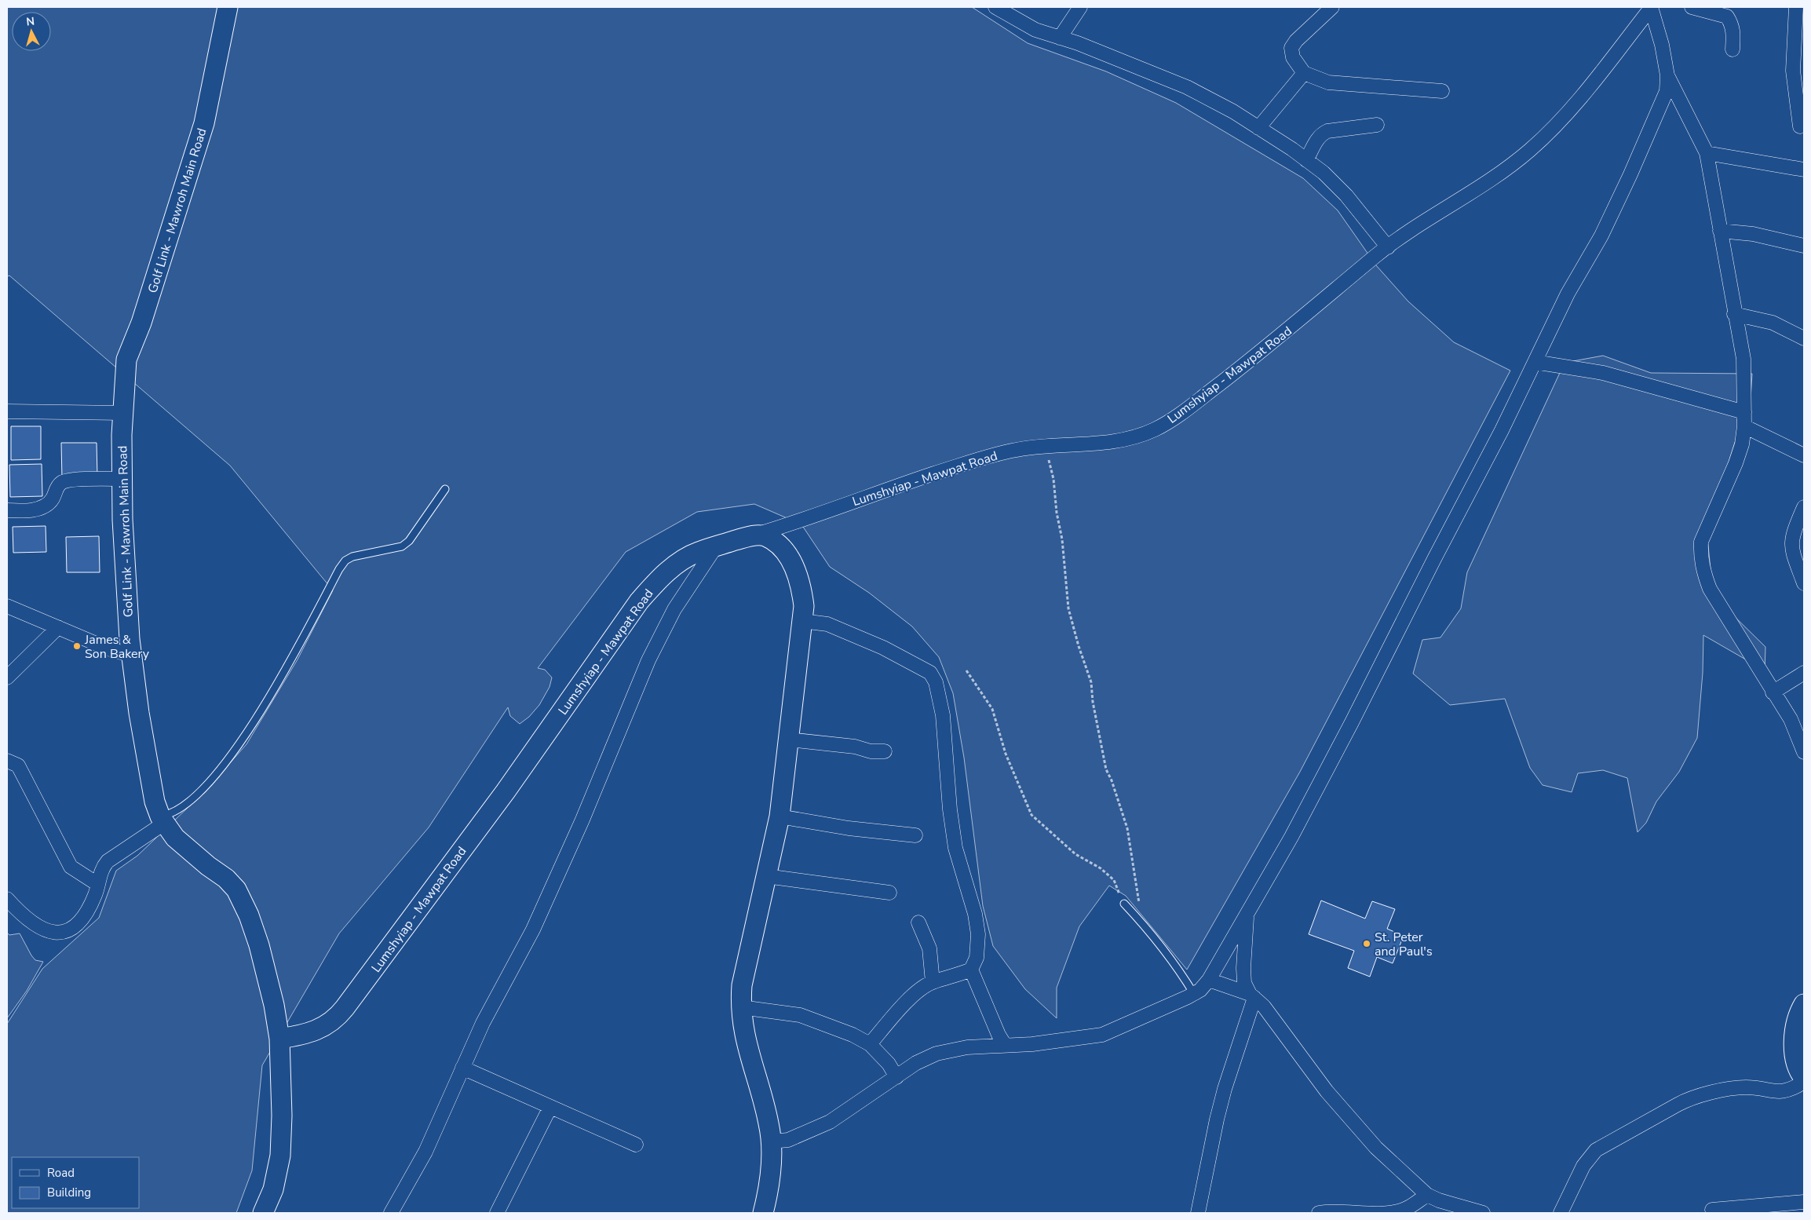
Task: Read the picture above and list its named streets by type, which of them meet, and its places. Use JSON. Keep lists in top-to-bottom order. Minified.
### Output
{"streets":{"street":["Golf Link - Mawroh Main Road","Lumshyiap - Mawpat Road"]},"crossings":[["Golf Link - Mawroh Main Road","Lumshyiap - Mawpat Road"]],"places":["James & Son Bakery","St. Peter and Paul's"],"legend":["Road","Building"],"north":"top"}
